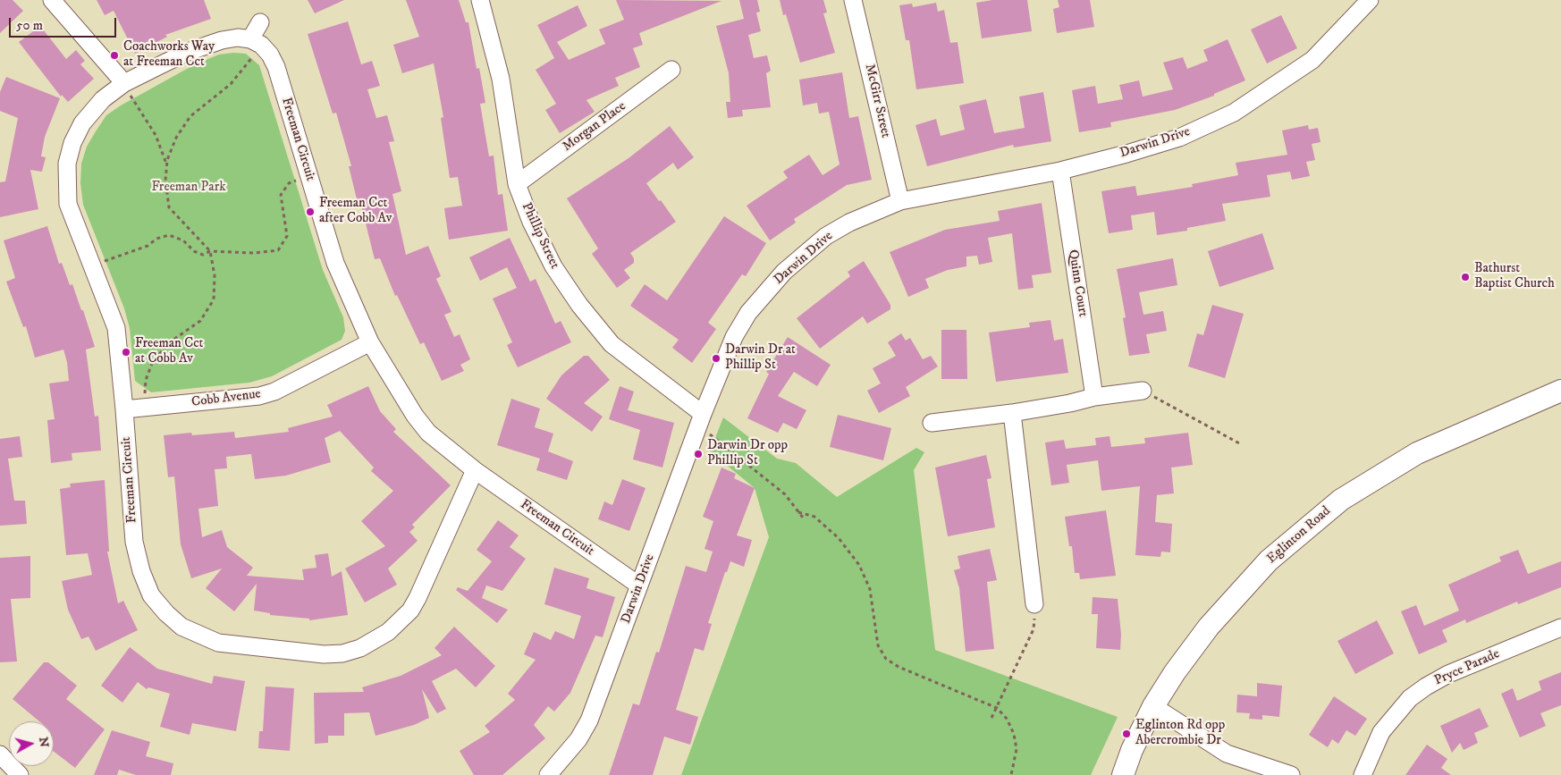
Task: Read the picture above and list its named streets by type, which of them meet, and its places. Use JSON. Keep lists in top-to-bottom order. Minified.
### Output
{"streets":{"main road":["Eglinton Road"],"street":["McGirr Street","Morgan Place","Freeman Circuit","Darwin Drive","Phillip Street","Quinn Court","Cobb Avenue","Pryce Parade"]},"crossings":[["McGirr Street","Darwin Drive"],["Morgan Place","Phillip Street"],["Freeman Circuit","Darwin Drive"],["Freeman Circuit","Cobb Avenue"],["Darwin Drive","Phillip Street"],["Darwin Drive","Quinn Court"]],"parks":["Freeman Park"],"places":["Coachworks Way at Freeman Cct","Freeman Cct after Cobb Av","Bathurst Baptist Church","Freeman Cct at Cobb Av","Darwin Dr at Phillip St","Darwin Dr opp Phillip St","Eglinton Rd opp Abercrombie Dr"],"scale_bar":"50 m","north":"right"}
